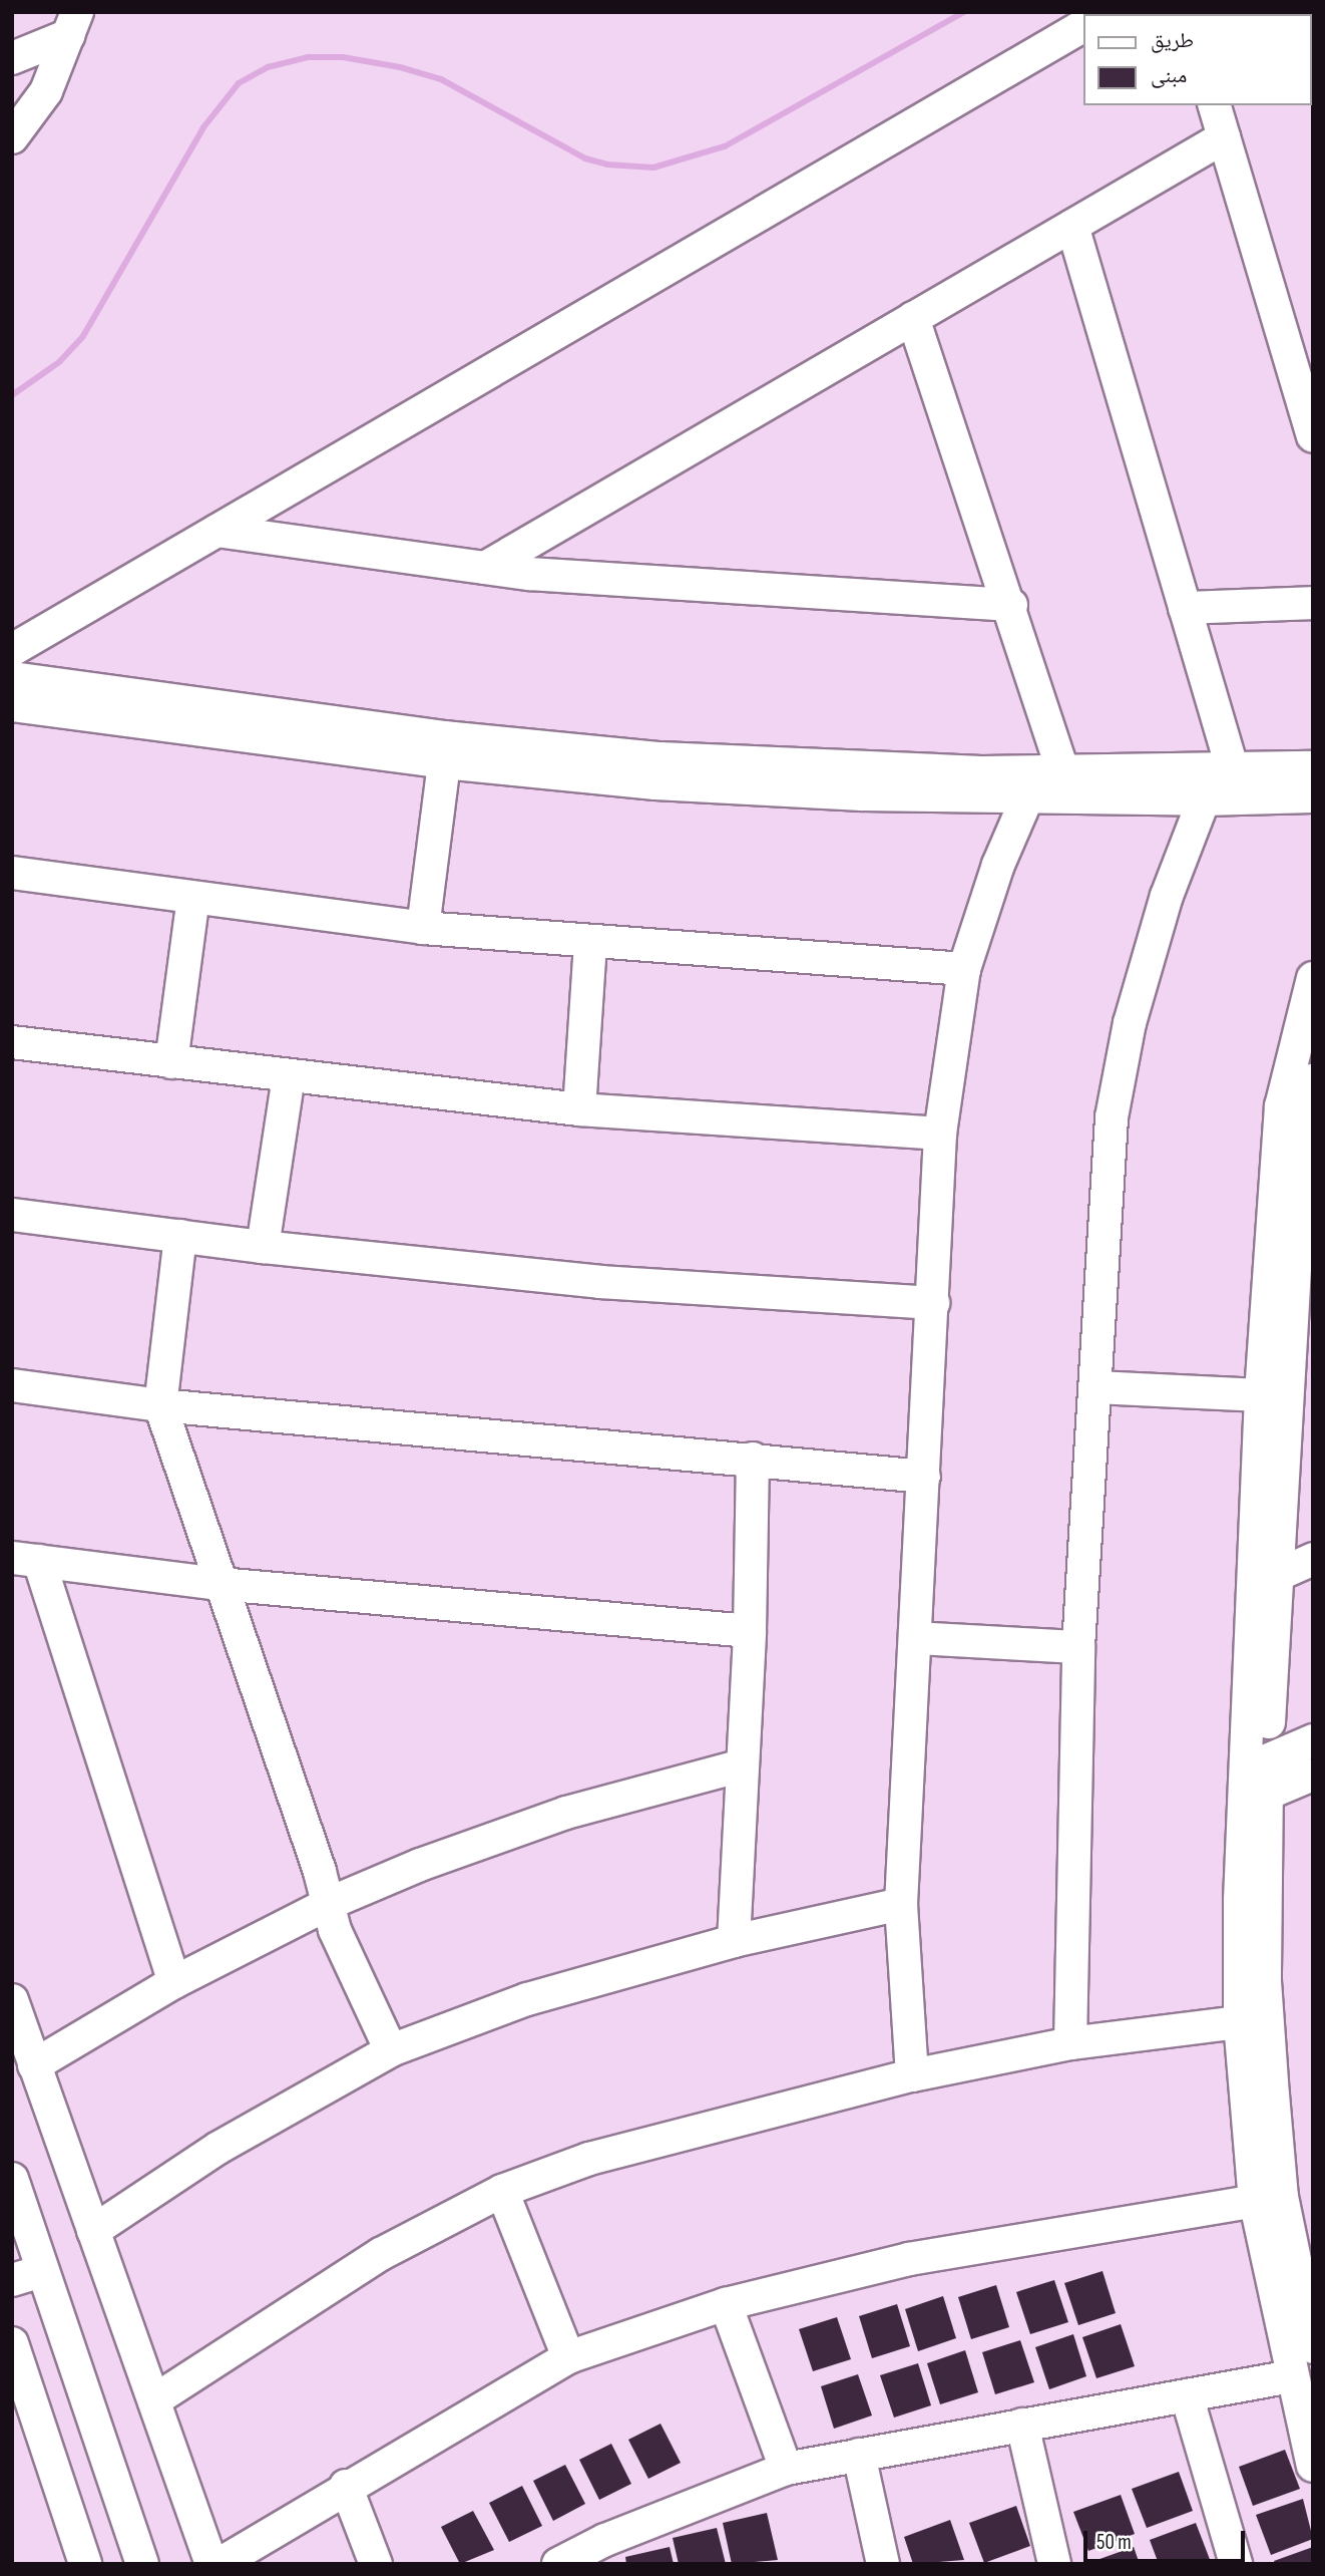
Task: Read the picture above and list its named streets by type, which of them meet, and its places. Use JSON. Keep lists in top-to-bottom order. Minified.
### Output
{"legend":["طريق","مبنى"],"scale_bar":"50 m"}
